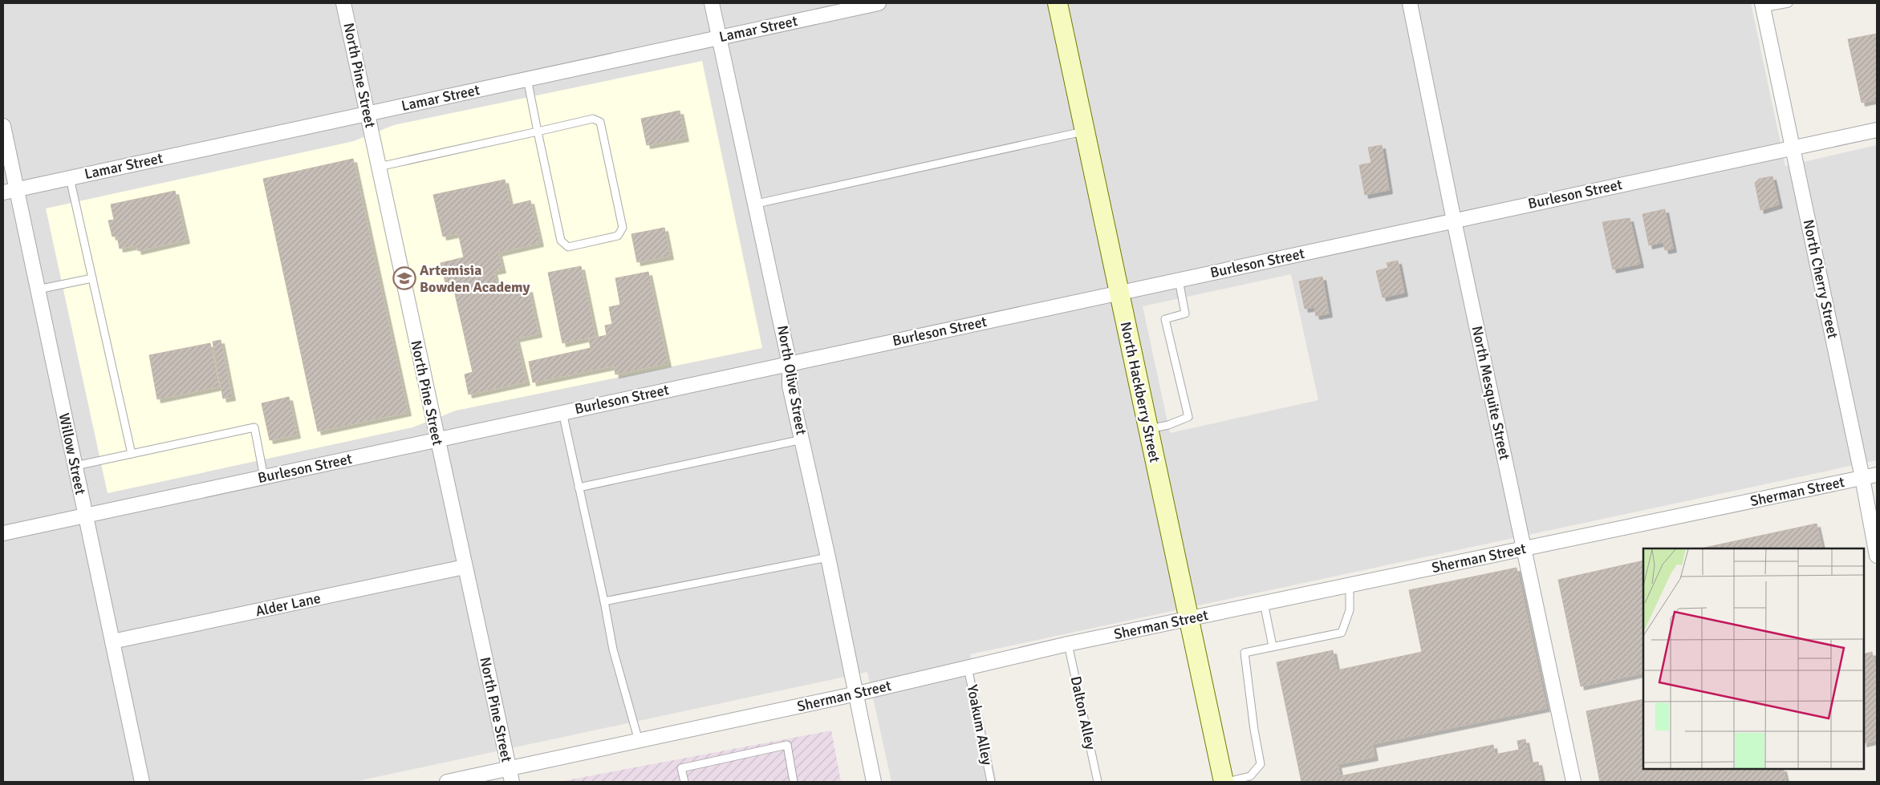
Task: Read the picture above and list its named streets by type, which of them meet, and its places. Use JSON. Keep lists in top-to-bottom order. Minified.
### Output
{"streets":{"main road":["North Hackberry Street"],"street":["Lamar Street","North Pine Street","Burleson Street","North Cherry Street","North Olive Street","North Mesquite Street","Willow Street","Sherman Street","Alder Lane"],"lane":["Dalton Alley","Yoakum Alley"]},"crossings":[["Lamar Street","North Pine Street"],["Lamar Street","North Olive Street"],["Lamar Street","Willow Street"],["North Pine Street","Burleson Street"],["North Pine Street","Sherman Street"],["North Pine Street","Alder Lane"],["Burleson Street","North Cherry Street"],["Burleson Street","North Olive Street"],["Burleson Street","North Hackberry Street"],["Burleson Street","North Mesquite Street"],["Burleson Street","Willow Street"],["North Cherry Street","Sherman Street"],["North Olive Street","Sherman Street"],["North Hackberry Street","Sherman Street"],["North Mesquite Street","Sherman Street"],["Willow Street","Alder Lane"],["Sherman Street","Dalton Alley"],["Sherman Street","Yoakum Alley"]],"places":{"school or university":["Artemisia Bowden Academy"]}}
